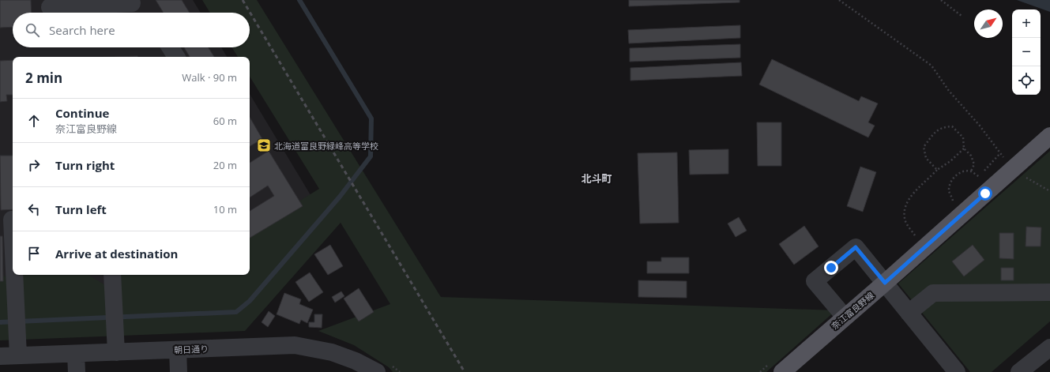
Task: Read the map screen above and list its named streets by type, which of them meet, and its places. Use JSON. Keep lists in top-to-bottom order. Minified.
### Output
{"streets":{"main road":["奈江富良野線"],"street":["朝日通り"]},"districts":["北斗町"],"places":{"school or university":["北海道富良野緑峰高等学校"]},"north":"top right","page":{"map_buttons":["+","−"],"search":"Search here","heading":["2 min","Walk · 90 m"],"list":[["Continue","奈江富良野線","60 m"],["Turn right","20 m"],["Turn left","10 m"],"Arrive at destination"]}}
